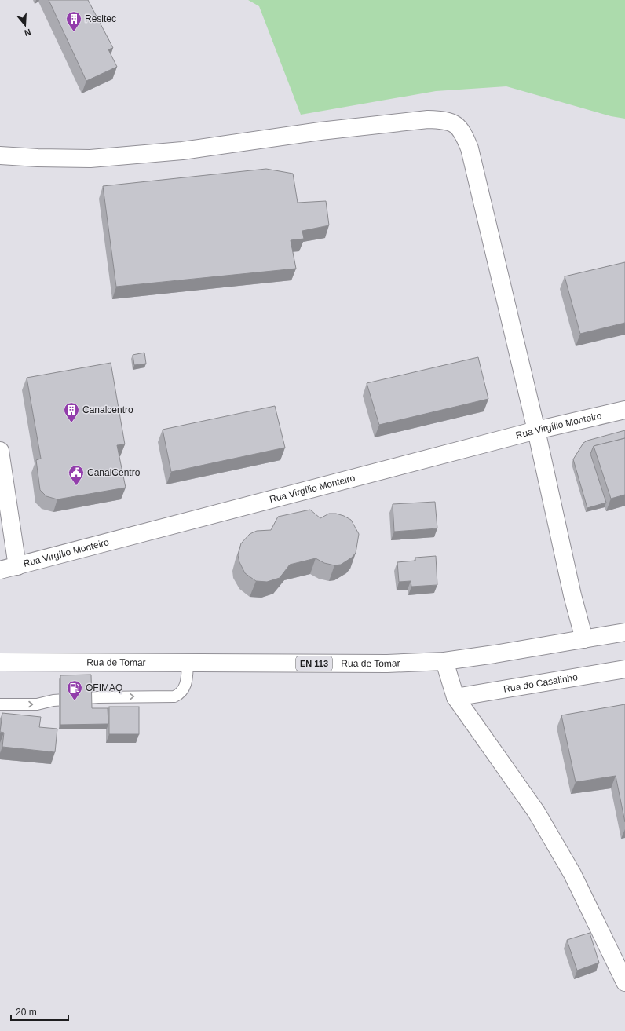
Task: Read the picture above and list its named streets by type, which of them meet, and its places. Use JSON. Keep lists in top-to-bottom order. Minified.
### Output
{"streets":{"street":["Rua Virgílio Monteiro","Rua de Tomar","EN 113","Rua do Casalinho"]},"places":{"building":["Resitec","Canalcentro"],"public building":["CanalCentro"],"fuel station":["OFIMAQ"]},"scale_bar":"20 m","north":"bottom"}
